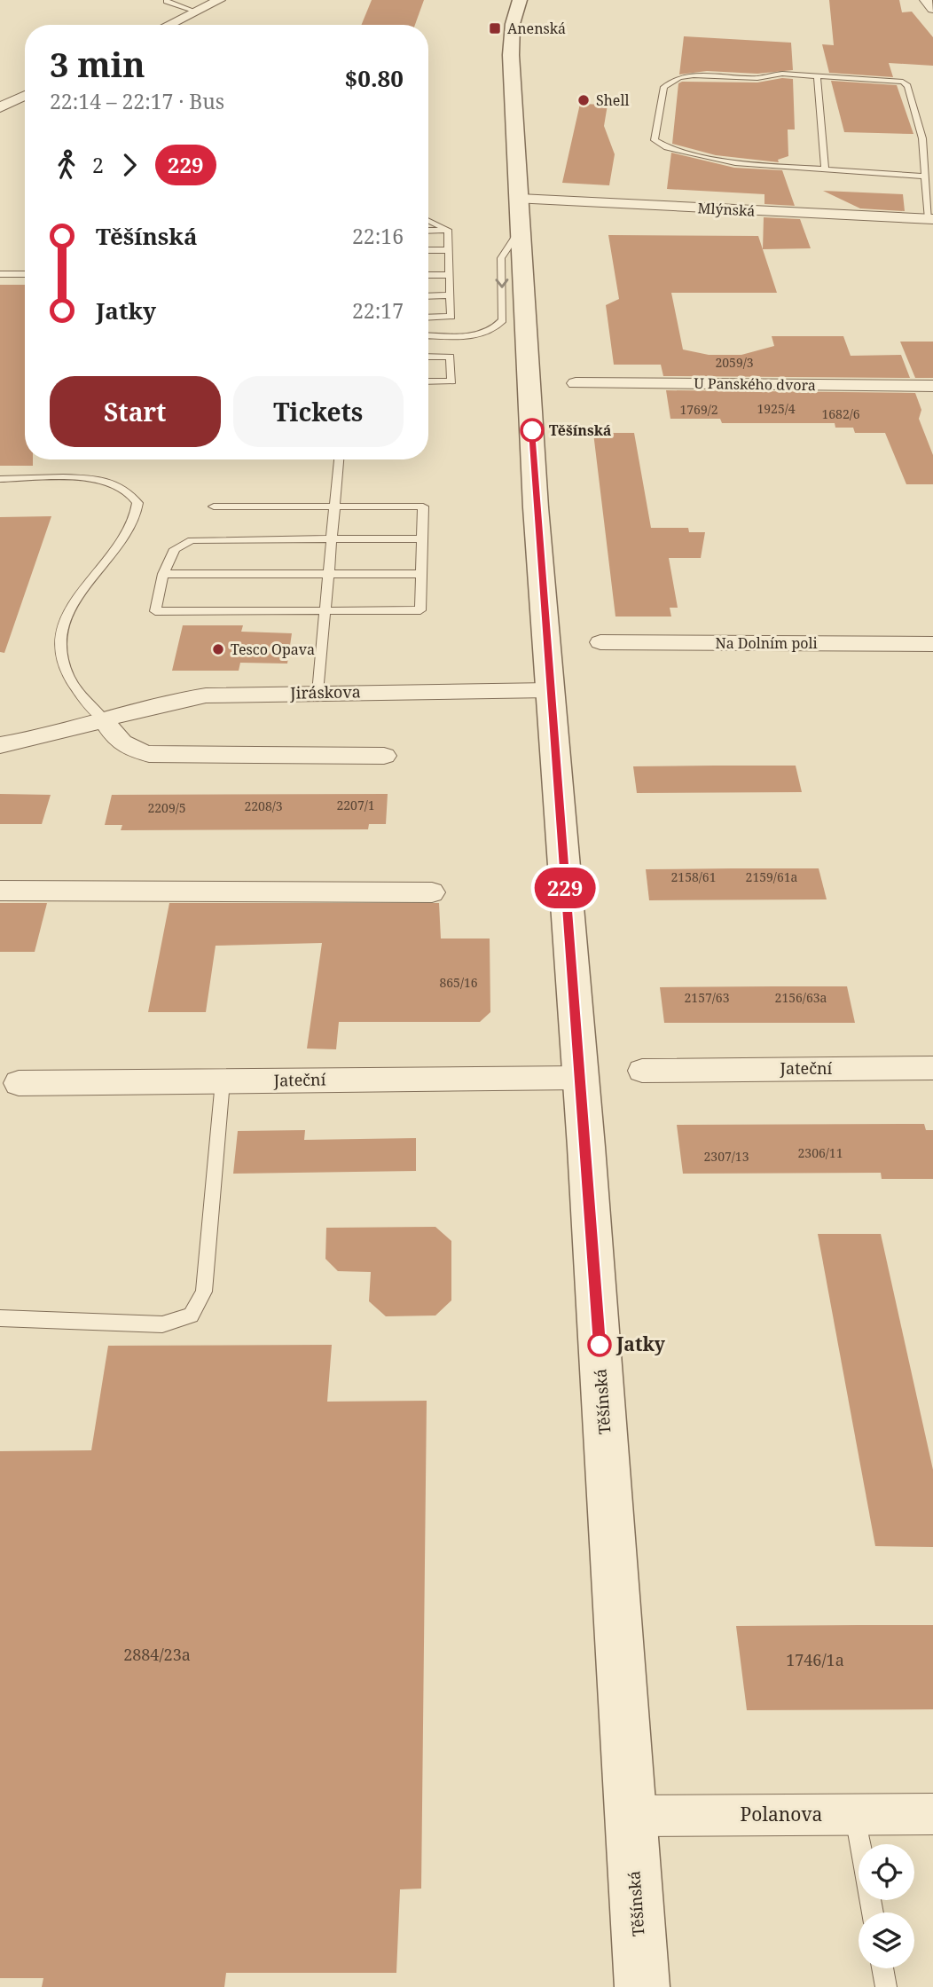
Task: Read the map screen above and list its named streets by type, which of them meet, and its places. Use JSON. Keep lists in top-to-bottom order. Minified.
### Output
{"streets":{"street":["Mlýnská","U Panského dvora","Na Dolním poli","Jiráskova","Jateční","Těšínská","Polanova"]},"crossings":[["Mlýnská","Těšínská"],["Jiráskova","Těšínská"],["Jateční","Těšínská"],["Těšínská","Polanova"]],"places":{"transit":["Anenská"],"other":["Shell","Těšínská","Tesco Opava","Jatky"]},"lines":["bus line 229"],"house_numbers":["2059/3","1925/4","1769/2","1682/6","2207/1","2208/3","2209/5","2158/61","2159/61a","865/16","2157/63","2156/63a","2306/11","2307/13","2884/23a","1746/1a"],"page":{"on_map":"229","heading":["3 min","22:14 – 22:17 · Bus","$0.80"],"legs":["2","229"],"list":[{"name":"Těšínská","value":"22:16"},{"name":"Jatky","value":"22:17"}],"buttons":["Start","Tickets"]}}
